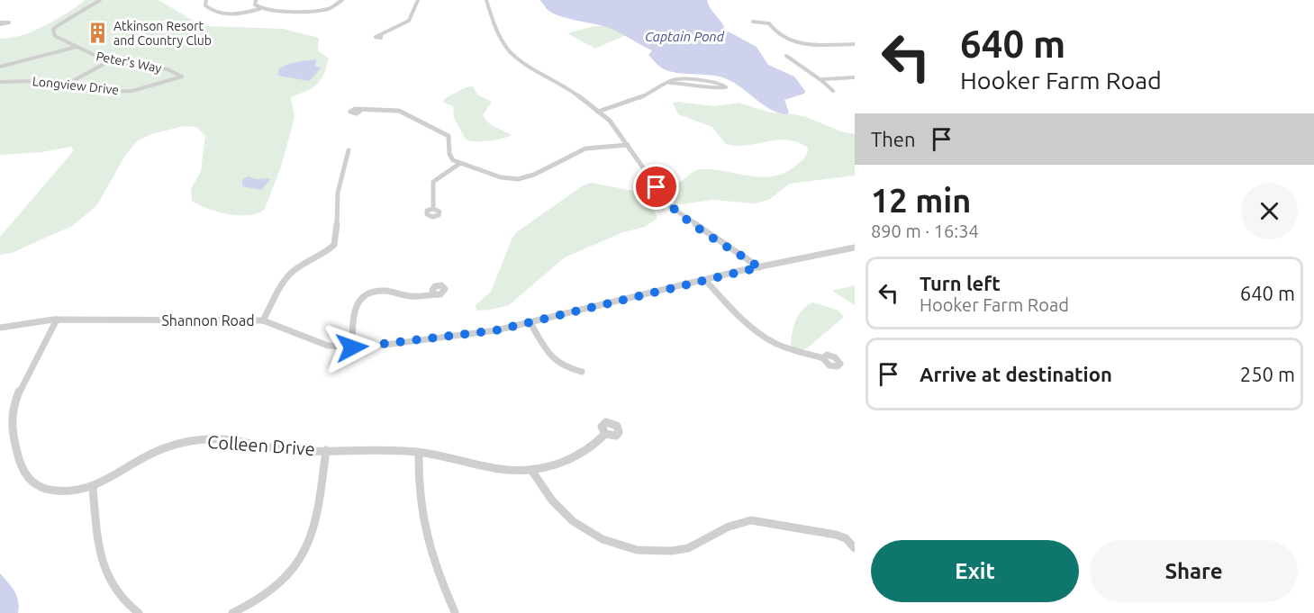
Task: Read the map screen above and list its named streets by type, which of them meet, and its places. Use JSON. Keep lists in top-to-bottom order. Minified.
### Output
{"streets":{"street":["Peter's Way","Longview Drive","Shannon Road","Colleen Drive"]},"crossings":[["Peter's Way","Longview Drive"],["Shannon Road","Colleen Drive"]],"water":["Captain Pond"],"places":{"building":["Atkinson Resort and Country Club"]},"page":{"turn":["640 m","Hooker Farm Road"],"then":"Then","heading":["12 min","890 m · 16:34"],"list":[{"name":"Turn left","note":"Hooker Farm Road","value":"640 m"},{"name":"Arrive at destination","value":"250 m"}],"buttons":["Exit","Share"]}}
